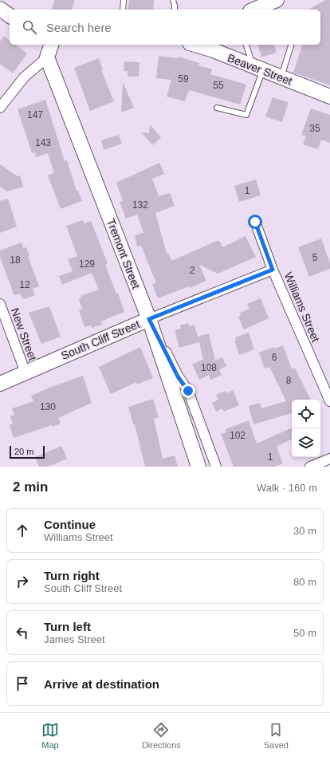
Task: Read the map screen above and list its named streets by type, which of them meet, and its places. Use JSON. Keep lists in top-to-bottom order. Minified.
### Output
{"streets":{"street":["Beaver Street","Tremont Street","Williams Street","New Street","South Cliff Street"]},"crossings":[["Tremont Street","South Cliff Street"],["Williams Street","South Cliff Street"],["New Street","South Cliff Street"]],"house_numbers":["59","55","147","35","143","1","132","5","18","129","2","12","6","108","8","130","102","1"],"scale_bar":"20 m","page":{"search":"Search here","scale":"20 m","heading":["2 min","Walk · 160 m"],"list":[["Continue","Williams Street","30 m"],["Turn right","South Cliff Street","80 m"],["Turn left","James Street","50 m"],"Arrive at destination"],"nav":["Map","Directions","Saved"]}}
